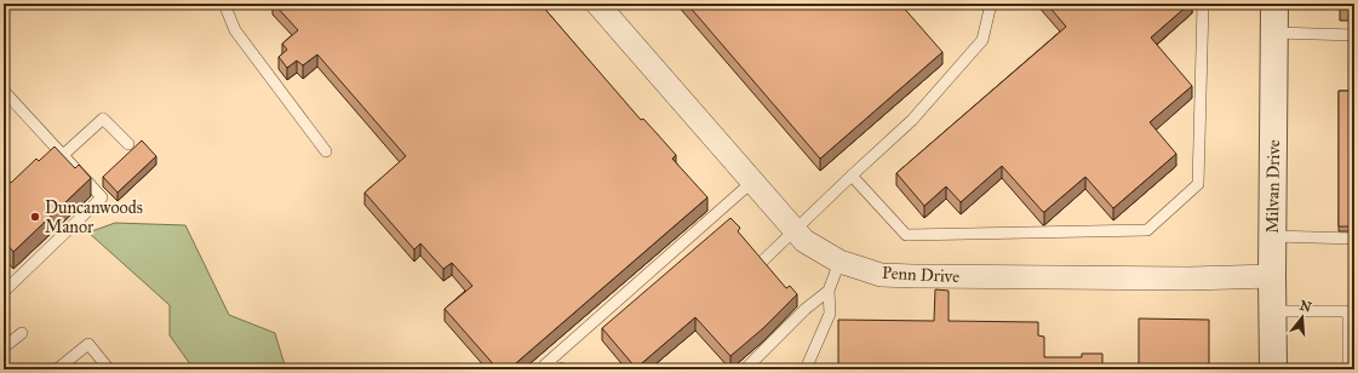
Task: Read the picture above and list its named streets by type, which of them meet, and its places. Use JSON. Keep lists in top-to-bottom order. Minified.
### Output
{"streets":{"street":["Milvan Drive","Penn Drive"]},"crossings":[["Milvan Drive","Penn Drive"]],"places":["Duncanwoods Manor"],"north":"top"}
